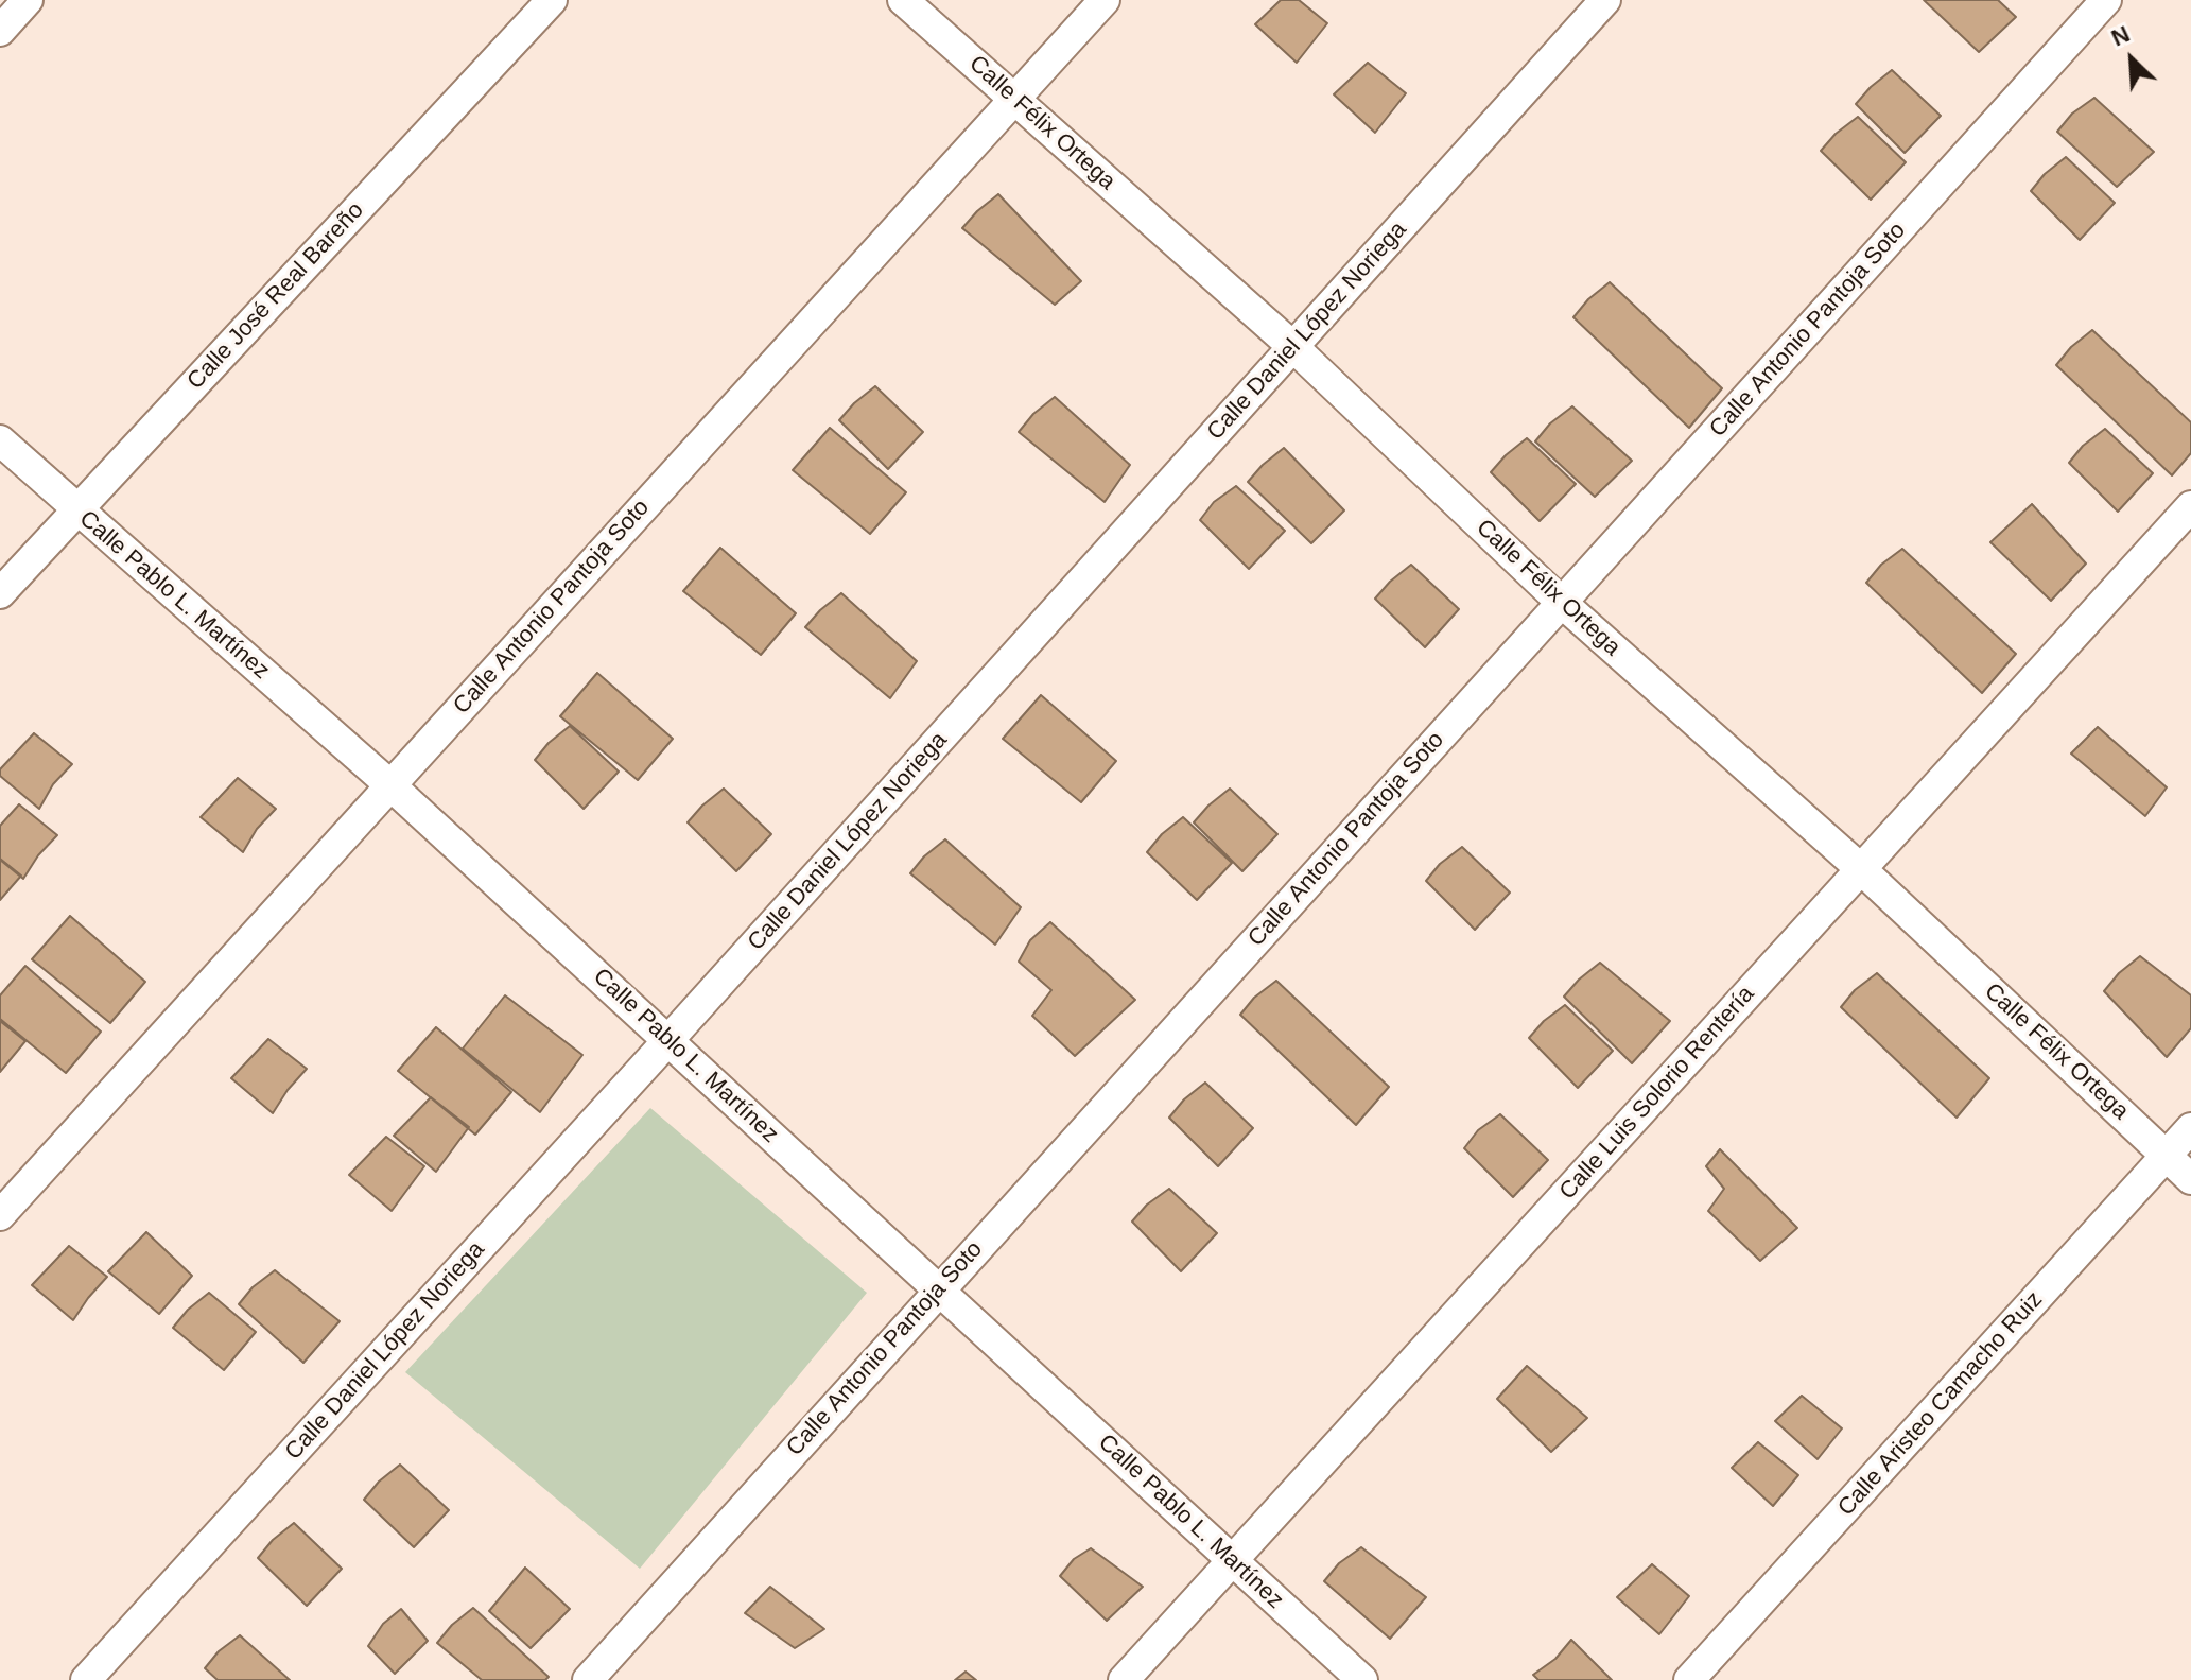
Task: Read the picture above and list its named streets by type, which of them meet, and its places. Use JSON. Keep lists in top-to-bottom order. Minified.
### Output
{"streets":{"street":["Calle Félix Ortega","Calle José Real Bareño","Calle Antonio Pantoja Soto","Calle Daniel López Noriega","Calle Pablo L. Martínez","Calle Luis Solorio Rentería","Calle Aristeo Camacho Ruiz"]},"crossings":[["Calle Félix Ortega","Calle Antonio Pantoja Soto"],["Calle Félix Ortega","Calle Daniel López Noriega"],["Calle Félix Ortega","Calle Luis Solorio Rentería"],["Calle Félix Ortega","Calle Aristeo Camacho Ruiz"],["Calle José Real Bareño","Calle Pablo L. Martínez"],["Calle Antonio Pantoja Soto","Calle Pablo L. Martínez"],["Calle Daniel López Noriega","Calle Pablo L. Martínez"],["Calle Pablo L. Martínez","Calle Luis Solorio Rentería"]],"north":"top left"}
